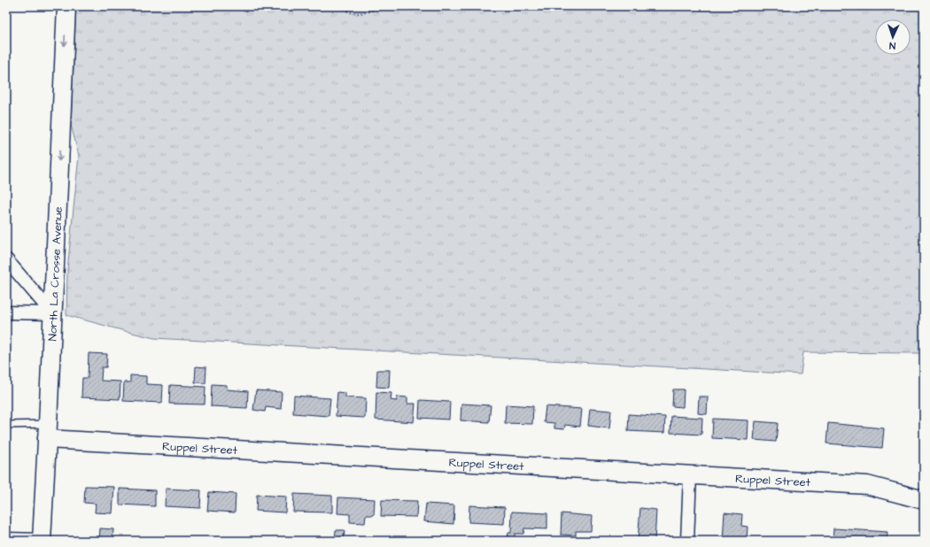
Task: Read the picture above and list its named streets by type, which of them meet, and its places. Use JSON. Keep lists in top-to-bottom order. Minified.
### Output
{"streets":{"street":["North La Crosse Avenue","Ruppel Street"]},"crossings":[["North La Crosse Avenue","Ruppel Street"]],"one_way":["North La Crosse Avenue"],"north":"bottom"}
